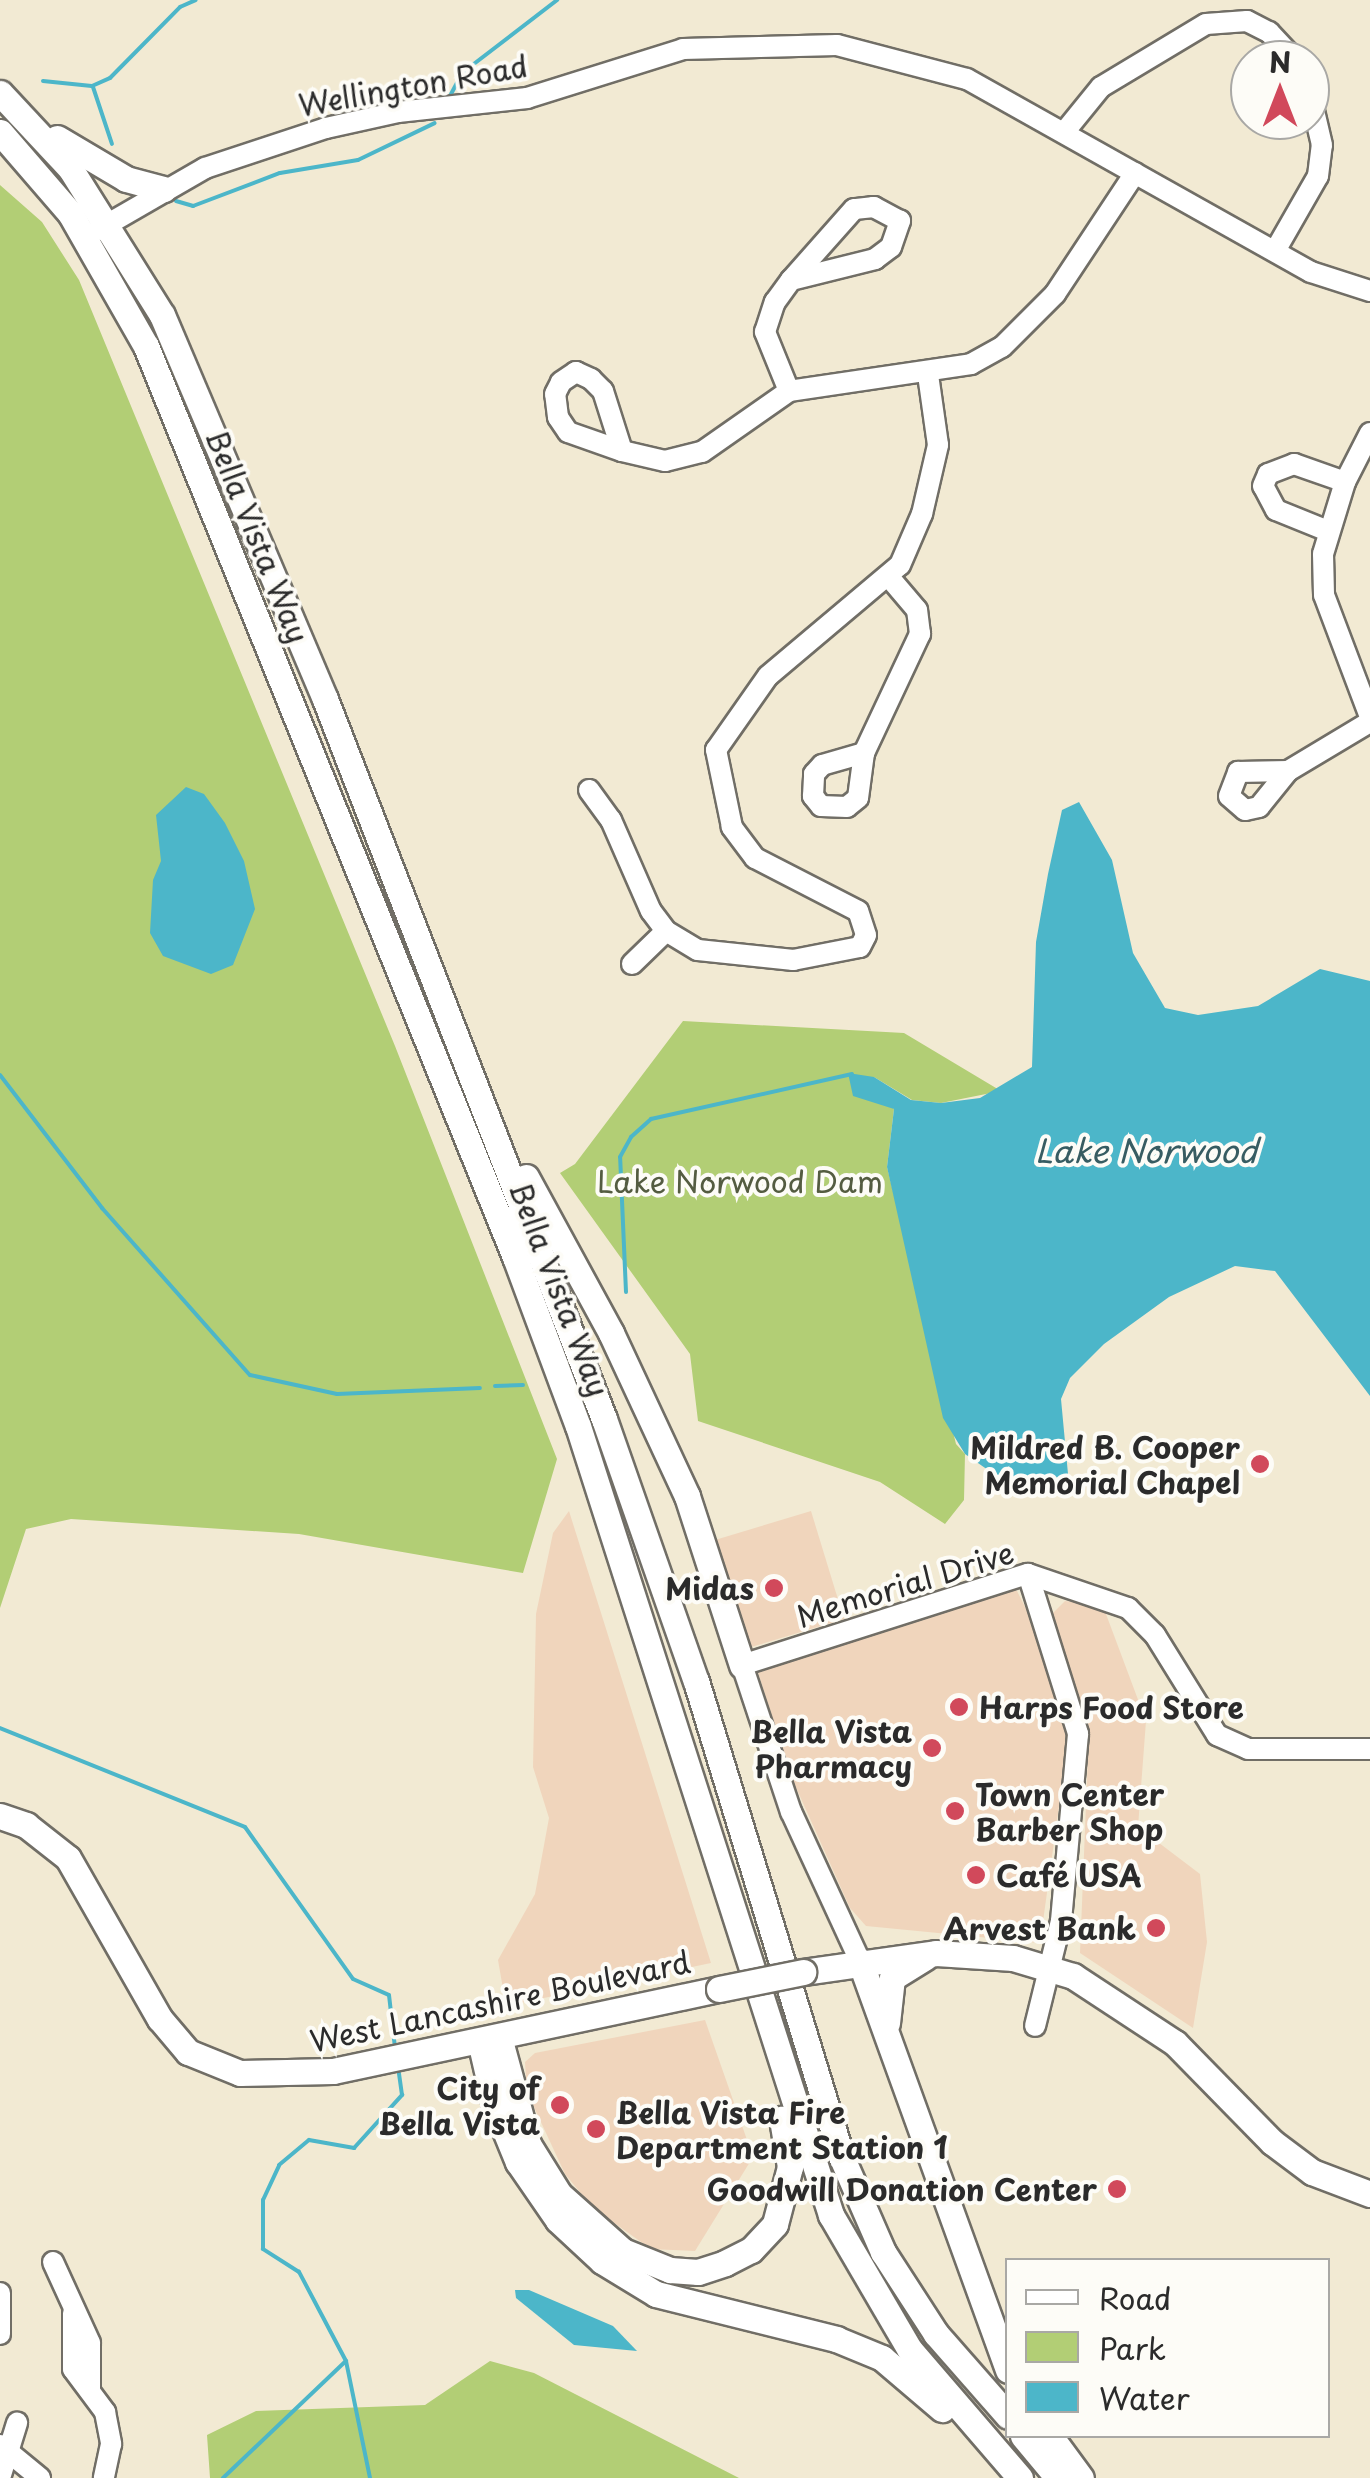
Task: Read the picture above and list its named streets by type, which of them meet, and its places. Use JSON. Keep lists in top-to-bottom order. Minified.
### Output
{"streets":{"main road":["Bella Vista Way","West Lancashire Boulevard"],"street":["Wellington Road","Memorial Drive"]},"crossings":[["Wellington Road","Bella Vista Way"]],"water":["Lake Norwood"],"parks":["Lake Norwood Dam"],"places":["Mildred B. Cooper Memorial Chapel","Midas","Harps Food Store","Bella Vista Pharmacy","Town Center Barber Shop","Café USA","Arvest Bank","City of Bella Vista","Bella Vista Fire Department Station 1","Goodwill Donation Center"],"legend":["Road","Park","Water"],"north":"top"}
